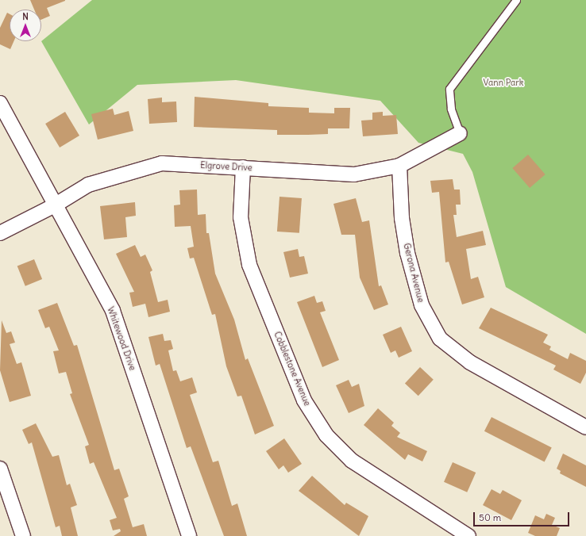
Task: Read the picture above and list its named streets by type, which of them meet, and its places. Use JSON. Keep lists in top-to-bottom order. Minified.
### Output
{"streets":{"street":["Elgrove Drive","Gerona Avenue","Whitewood Drive","Cobblestone Avenue"]},"crossings":[["Elgrove Drive","Gerona Avenue"],["Elgrove Drive","Whitewood Drive"],["Elgrove Drive","Cobblestone Avenue"]],"parks":["Vann Park"],"scale_bar":"50 m","north":"top"}
